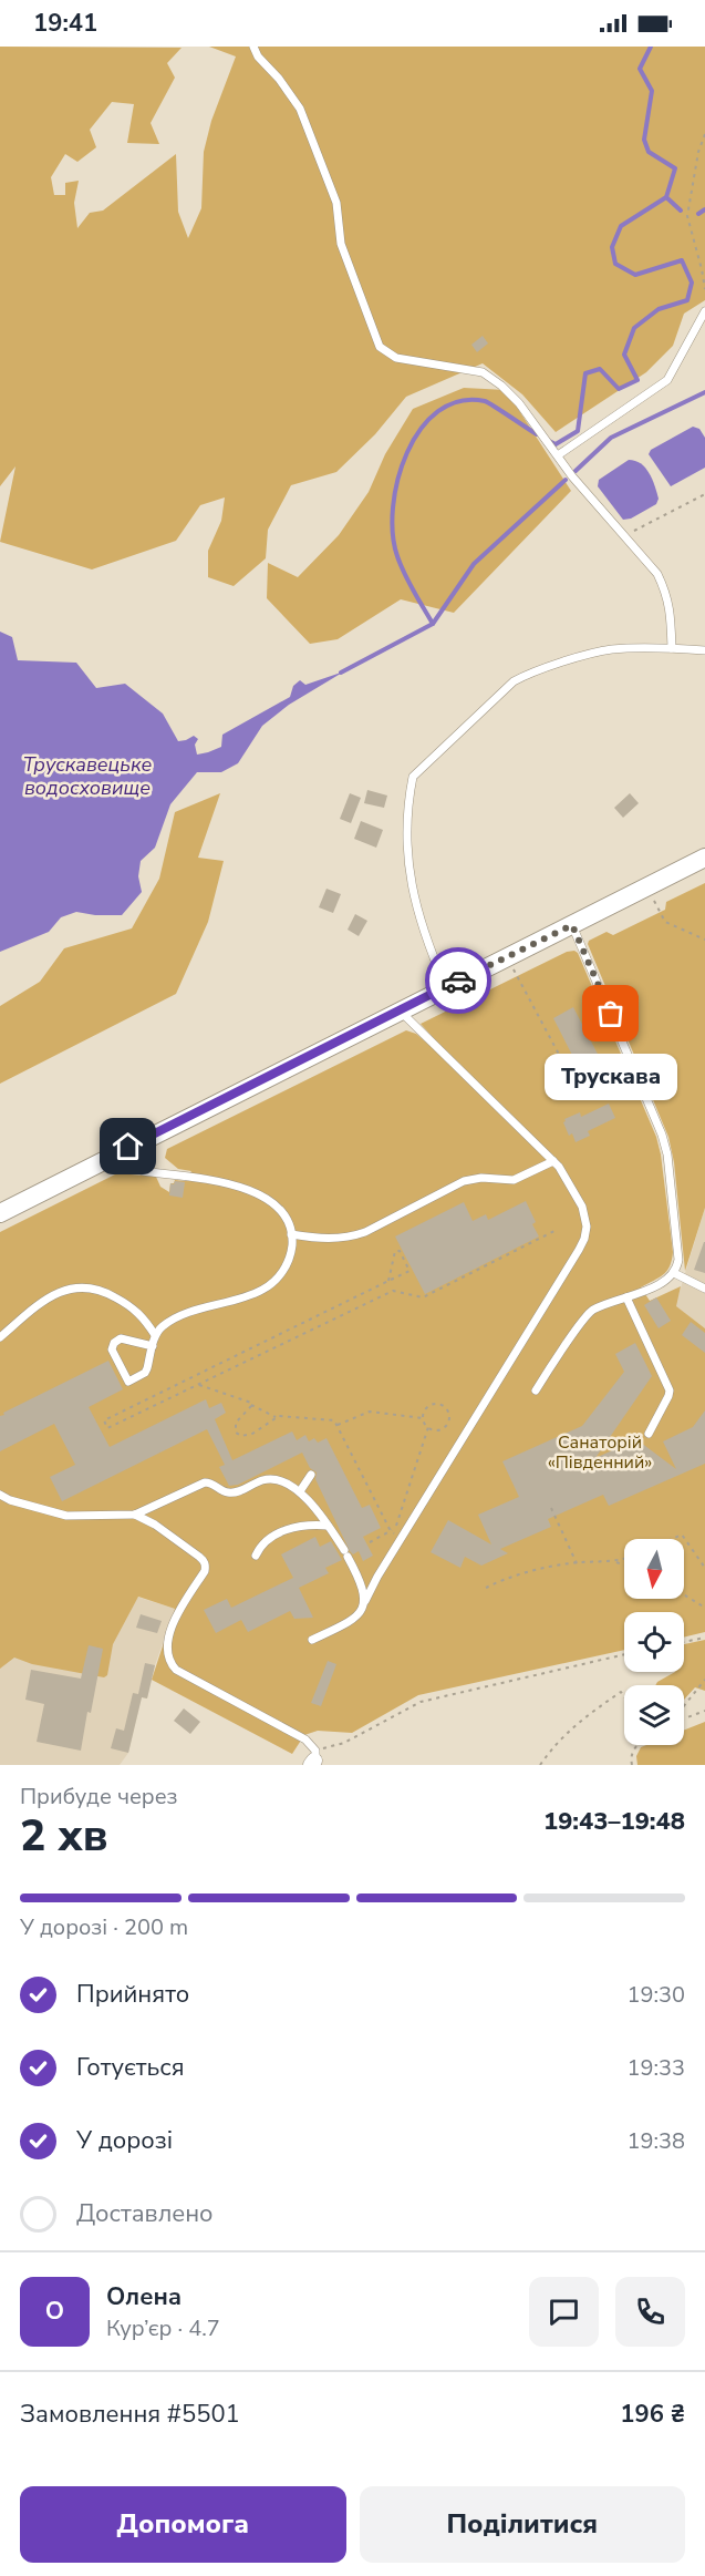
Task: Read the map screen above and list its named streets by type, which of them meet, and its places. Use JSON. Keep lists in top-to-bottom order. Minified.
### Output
{"water":["Трускавецьке водосховище"],"parks":["Санаторій «Південний»"],"places":["Трускава"],"north":"bottom","page":{"status":"19:41","bubble":"Трускава","heading":["2 хв","Прибуде через","19:43–19:48"],"panel":["Олена","Кур’єр · 4.7","Замовлення #5501","196 ₴"],"bar":"У дорозі · 200 m","list":[["Прийнято","19:30"],["Готується","19:33"],["У дорозі","19:38"],"Доставлено"],"round":"О","buttons":["Допомога","Поділитися"]}}
